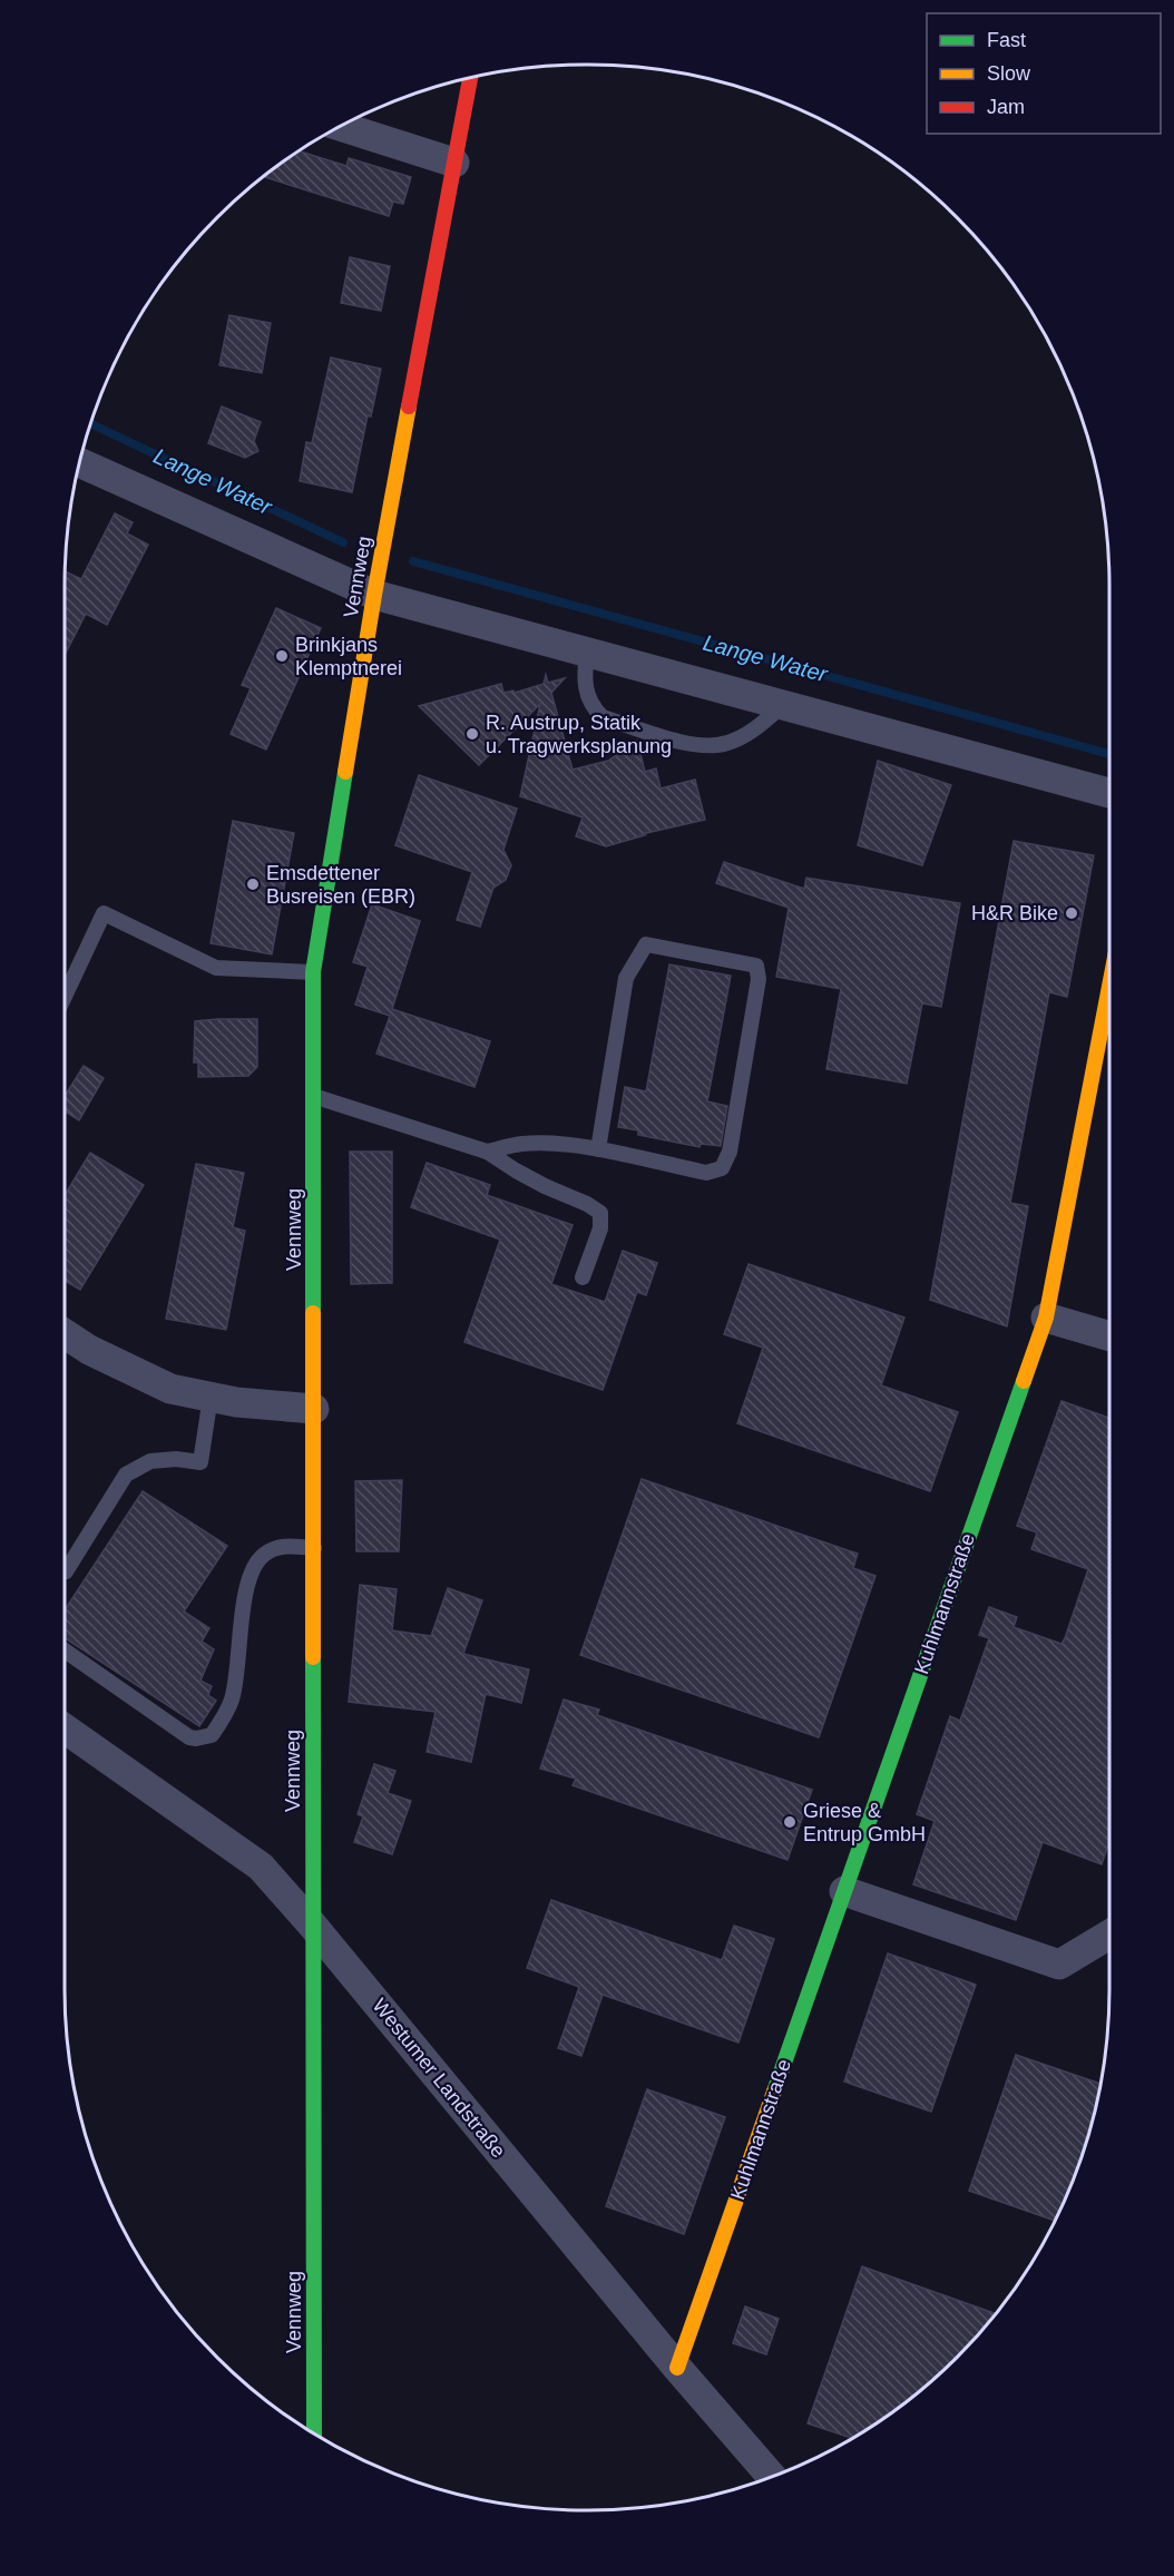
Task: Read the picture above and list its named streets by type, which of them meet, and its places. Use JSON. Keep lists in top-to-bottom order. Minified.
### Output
{"streets":{"street":["Vennweg","Kuhlmannstraße","Westumer Landstraße"]},"crossings":[["Vennweg","Westumer Landstraße"],["Kuhlmannstraße","Westumer Landstraße"]],"water":["Lange Water"],"places":["Brinkjans Klemptnerei","R. Austrup, Statik u. Tragwerksplanung","Emsdettener Busreisen (EBR)","H&R Bike","Griese & Entrup GmbH"],"legend":["Fast","Slow","Jam"]}
